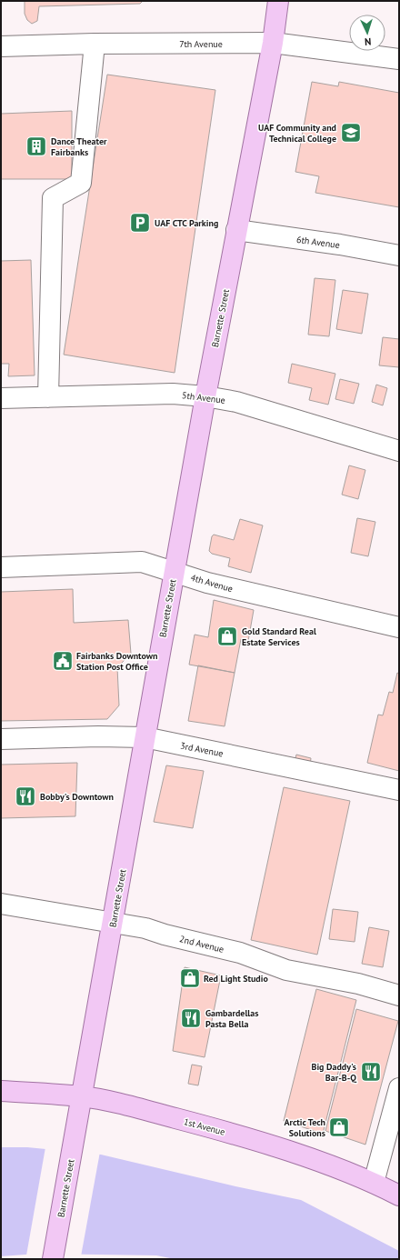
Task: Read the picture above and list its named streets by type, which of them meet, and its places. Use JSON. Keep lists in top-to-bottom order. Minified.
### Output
{"streets":{"main road":["Barnette Street","1st Avenue"],"street":["7th Avenue","6th Avenue","5th Avenue","4th Avenue","3rd Avenue","2nd Avenue"]},"crossings":[["7th Avenue","Barnette Street"],["6th Avenue","Barnette Street"],["Barnette Street","5th Avenue"],["Barnette Street","4th Avenue"],["Barnette Street","3rd Avenue"],["Barnette Street","2nd Avenue"],["Barnette Street","1st Avenue"]],"places":{"school or university":["UAF Community and Technical College"],"building":["Dance Theater Fairbanks"],"parking":["UAF CTC Parking"],"shop":["Gold Standard Real Estate Services","Red Light Studio","Arctic Tech Solutions"],"public building":["Fairbanks Downtown Station Post Office"],"restaurant":["Bobby's Downtown","Gambardellas Pasta Bella","Big Daddy's Bar-B-Q"]},"north":"bottom"}
